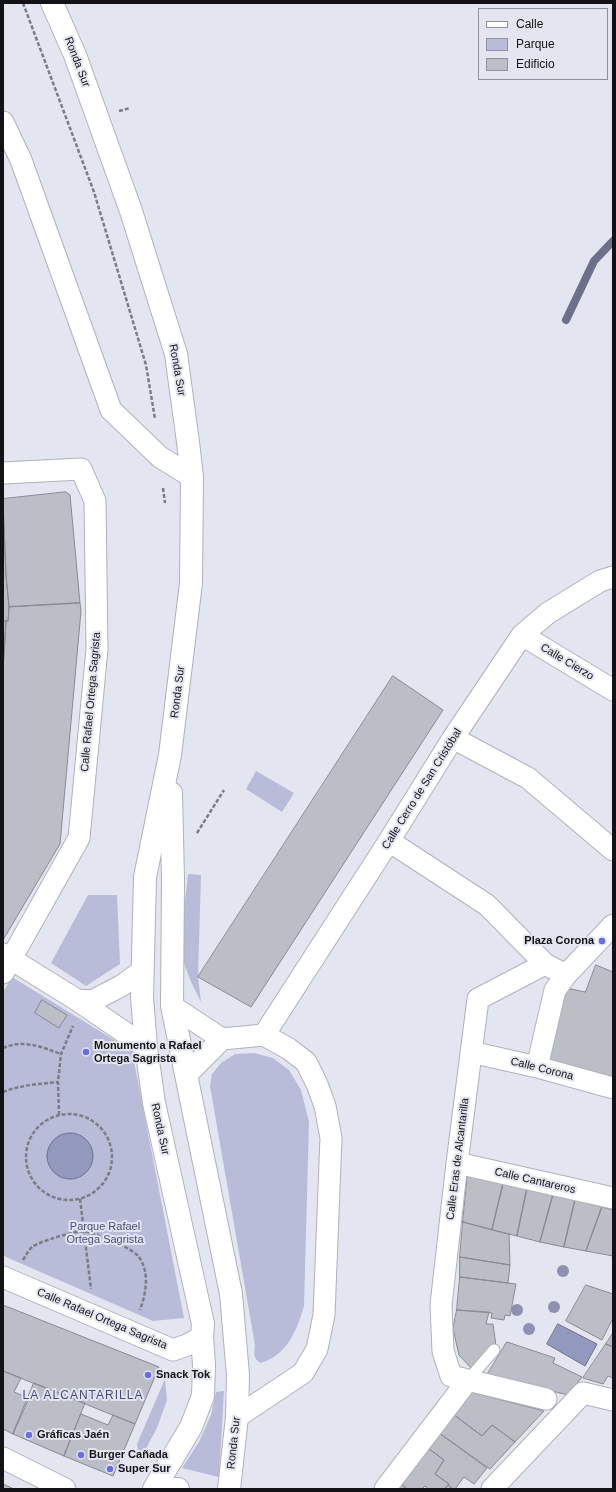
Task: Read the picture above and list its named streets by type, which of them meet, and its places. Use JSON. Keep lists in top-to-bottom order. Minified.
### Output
{"streets":{"main road":["Ronda Sur"],"street":["Calle Cierzo","Calle Rafael Ortega Sagrista","Calle Cerro de San Cristóbal","Calle Corona","Calle Eras de Alcantarilla","Calle Cantareros"]},"crossings":[["Ronda Sur","Calle Rafael Ortega Sagrista"],["Calle Cierzo","Calle Cerro de San Cristóbal"],["Calle Corona","Calle Eras de Alcantarilla"],["Calle Eras de Alcantarilla","Calle Cantareros"]],"districts":["LA ALCANTARILLA"],"parks":["Parque Rafael Ortega Sagrista"],"places":["Plaza Corona","Monumento a Rafael Ortega Sagrista","Snack Tok","Gráficas Jaén","Burger Cañada","Super Sur"],"legend":["Calle","Parque","Edificio"]}
